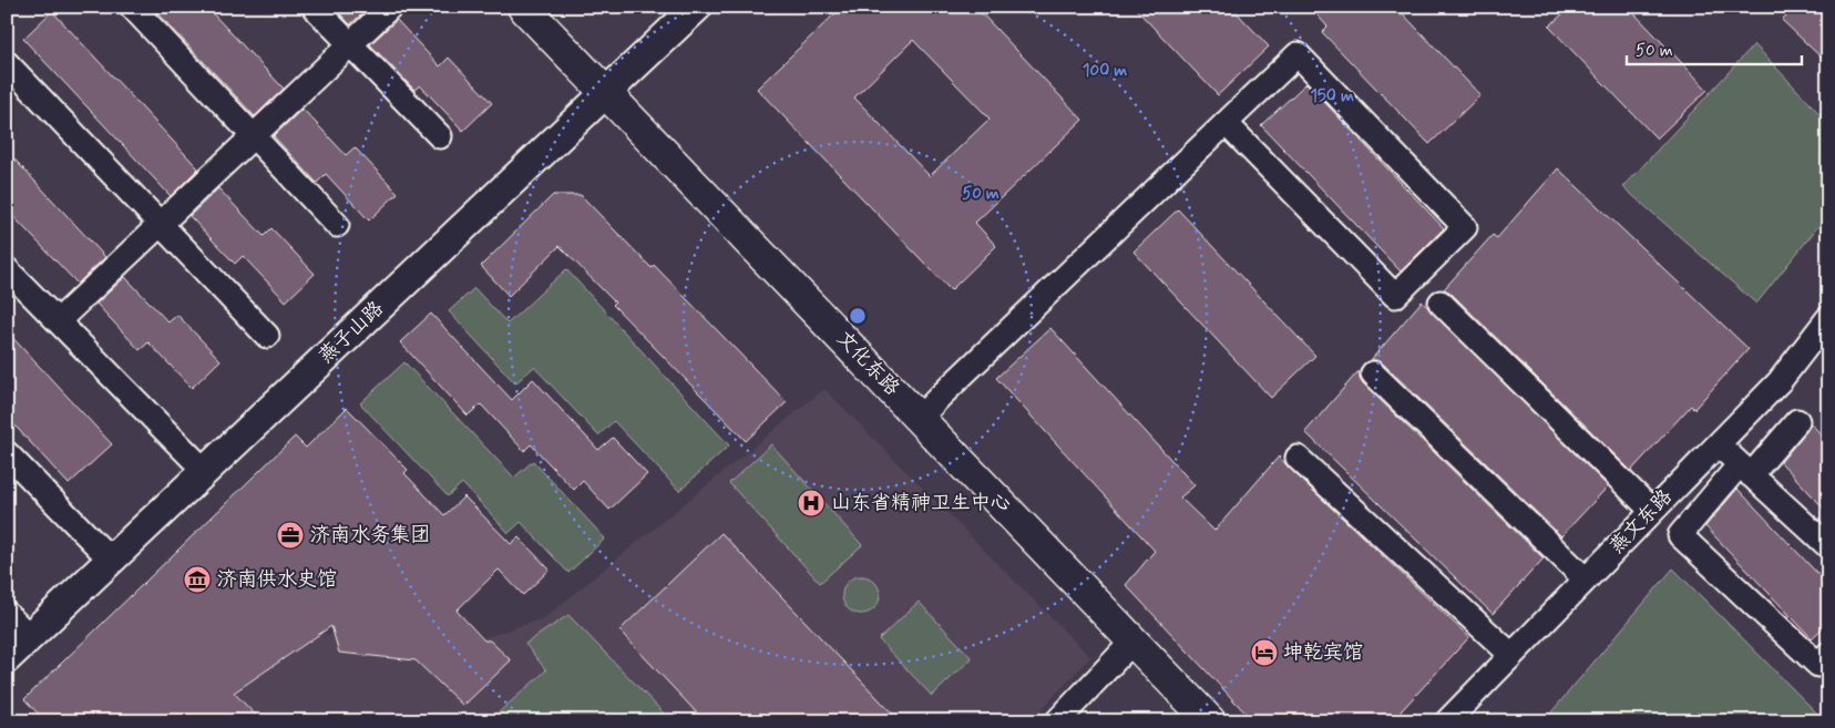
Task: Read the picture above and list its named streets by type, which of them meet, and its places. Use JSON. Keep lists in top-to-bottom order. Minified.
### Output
{"streets":{"main road":["文化东路"],"street":["燕子山路","燕文东路"]},"crossings":[["燕子山路","文化东路"]],"places":{"hospital":["山东省精神卫生中心"],"office":["济南水务集团"],"museum":["济南供水史馆"],"hotel":["坤乾宾馆"]},"scale_bar":"50 m","rings":["100 m","150 m","50 m"]}
